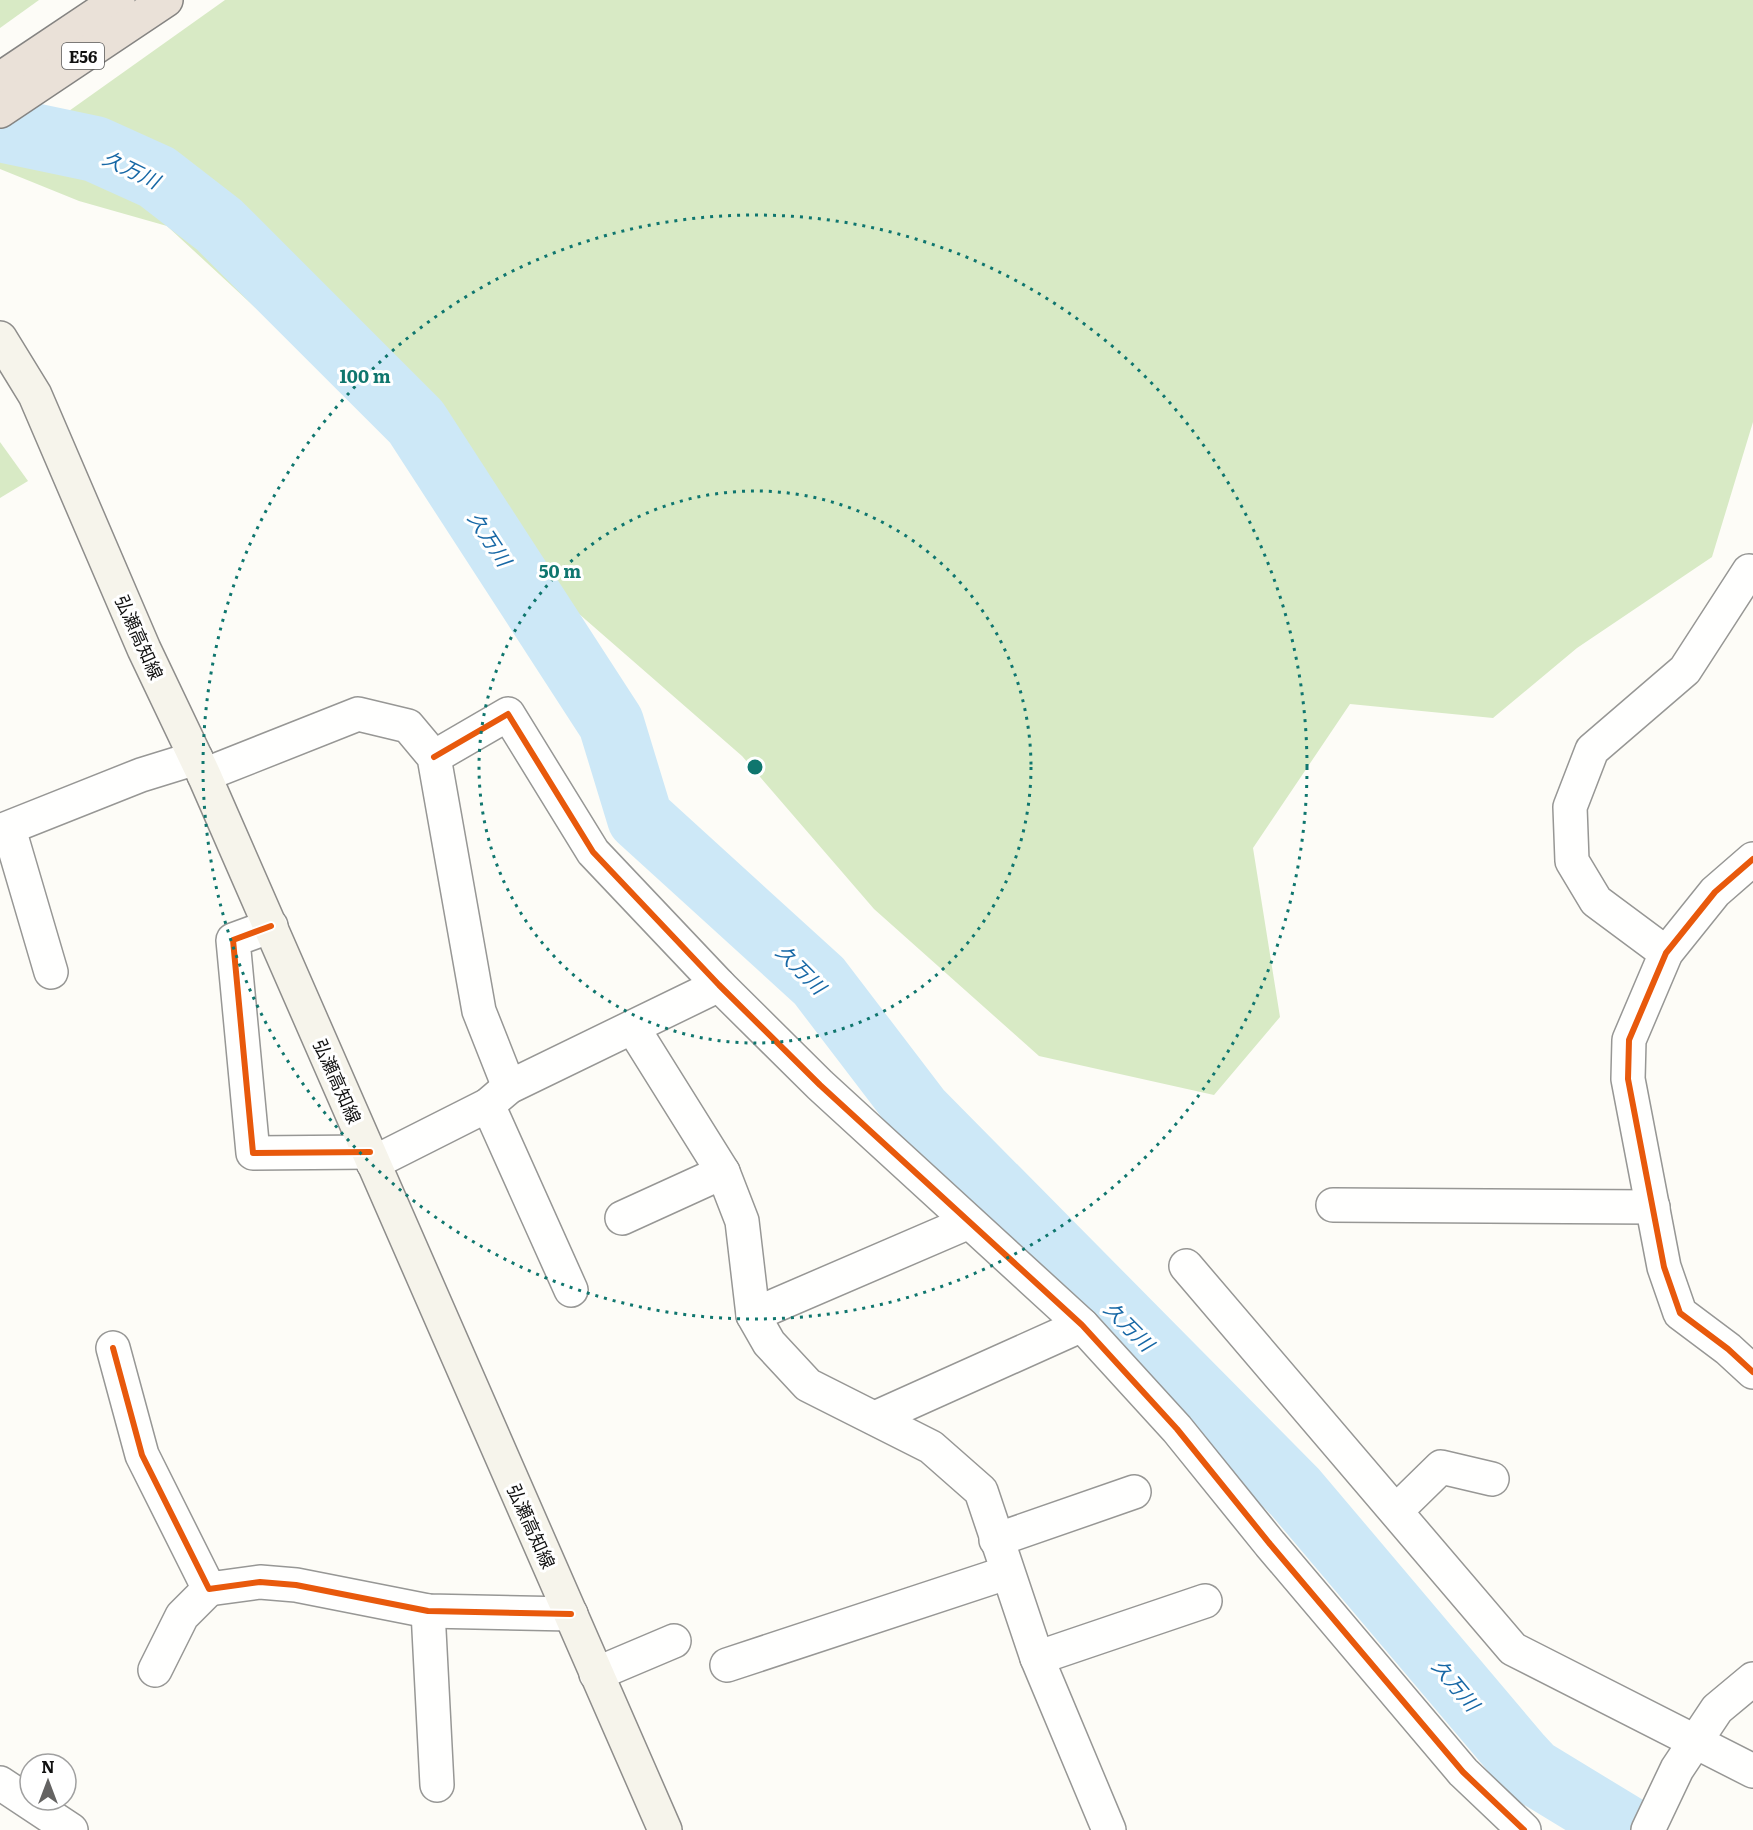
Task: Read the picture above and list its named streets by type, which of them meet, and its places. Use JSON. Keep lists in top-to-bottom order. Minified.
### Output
{"streets":{"highway":["E56"],"main road":["弘瀬高知線"]},"water":["久万川"],"north":"top","rings":["100 m","50 m"]}
